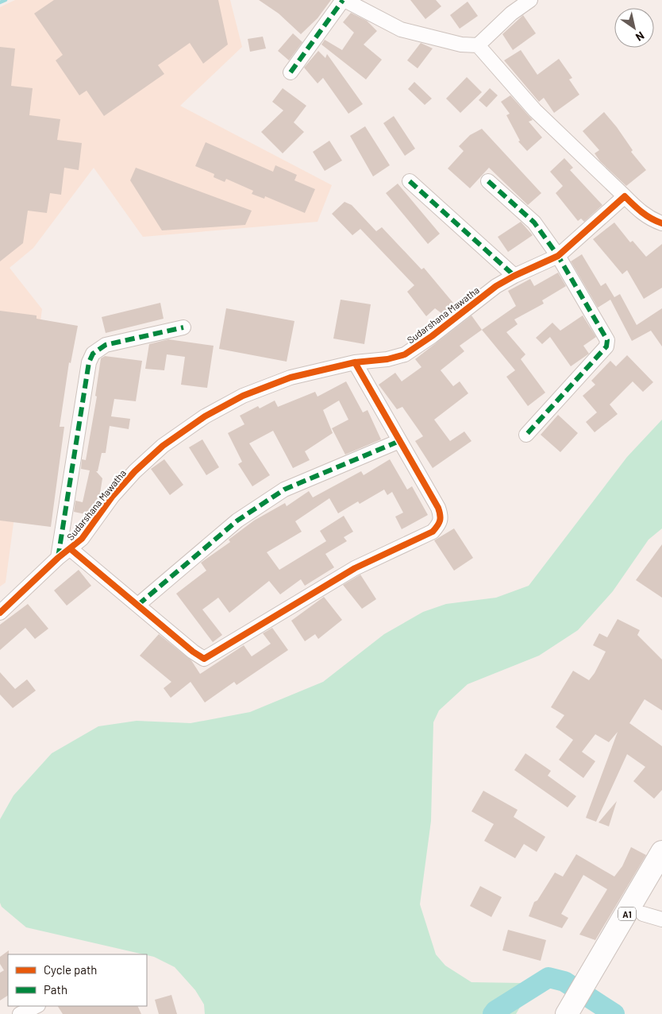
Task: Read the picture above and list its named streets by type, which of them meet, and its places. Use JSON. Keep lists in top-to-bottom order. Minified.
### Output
{"streets":{"highway":["A1"],"street":["Sudarshana Mawatha"]},"legend":["Cycle path","Path"],"north":"bottom right"}
